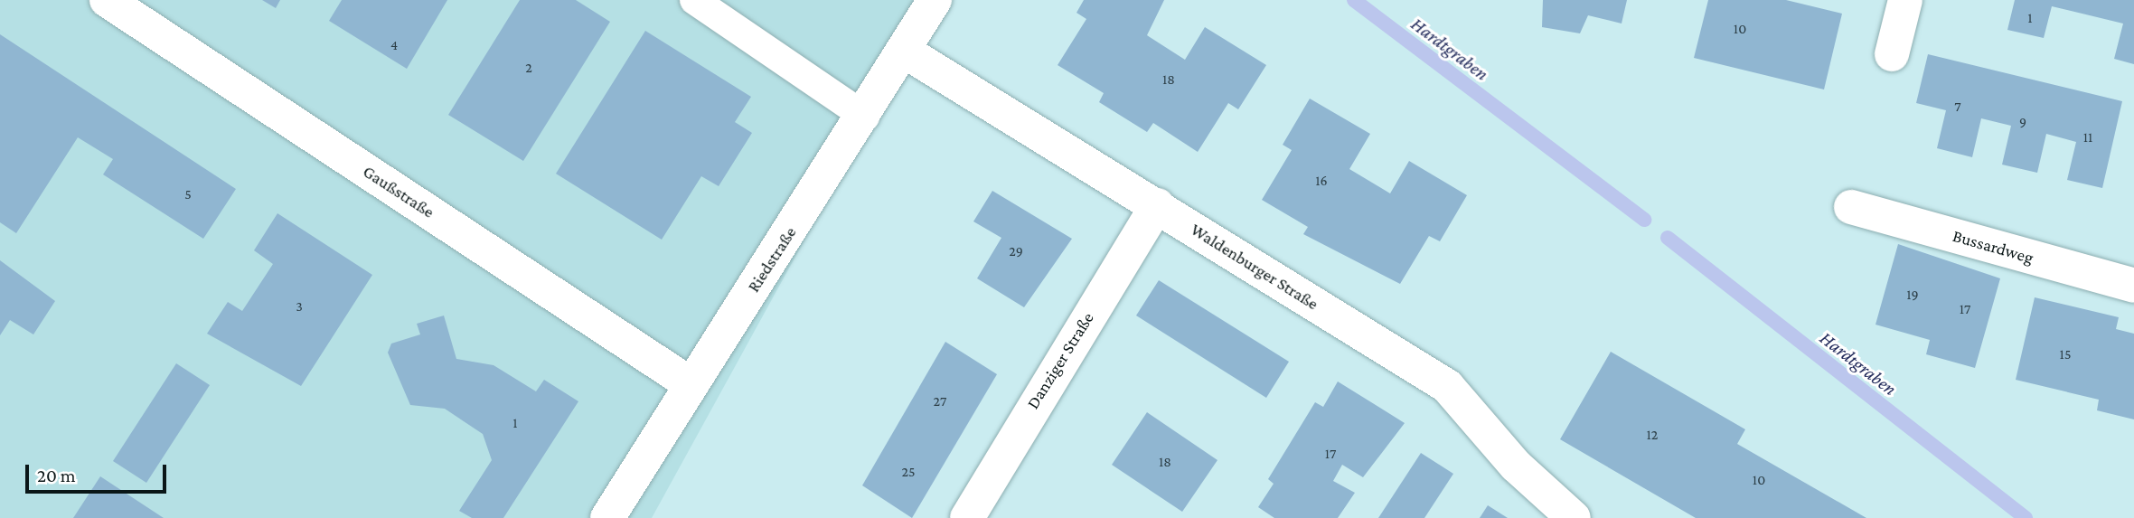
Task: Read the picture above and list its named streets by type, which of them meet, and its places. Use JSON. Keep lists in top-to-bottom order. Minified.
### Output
{"streets":{"street":["Gaußstraße","Bussardweg","Riedstraße","Waldenburger Straße","Danziger Straße"]},"crossings":[["Gaußstraße","Riedstraße"],["Riedstraße","Waldenburger Straße"],["Waldenburger Straße","Danziger Straße"]],"water":["Hardtgraben"],"house_numbers":["1","10","4","2","18","7","9","11","16","5","29","19","3","17","15","27","1","12","17","18","25","10"],"scale_bar":"20 m"}
